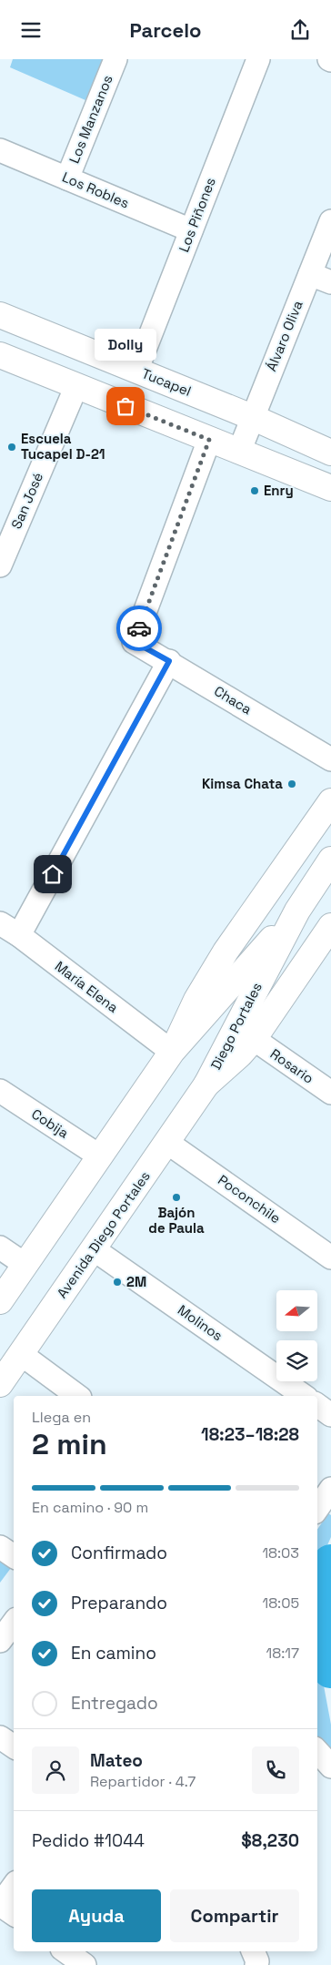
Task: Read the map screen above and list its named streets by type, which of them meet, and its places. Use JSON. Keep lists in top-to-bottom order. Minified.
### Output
{"streets":{"main road":["Tucapel","Diego Portales","Avenida Diego Portales"],"street":["Los Manzanos","Los Robles","Los Piñones","Álvaro Oliva","San José","Chaca","María Elena","Rosario","Cobija","Poconchile","Molinos"]},"crossings":[["Los Manzanos","Los Robles"],["Los Robles","Los Piñones"],["Los Piñones","Tucapel"],["Álvaro Oliva","Tucapel"],["María Elena","Diego Portales"],["Diego Portales","Rosario"],["Diego Portales","Avenida Diego Portales"],["Poconchile","Avenida Diego Portales"],["Avenida Diego Portales","Molinos"]],"places":["Dolly","Escuela Tucapel D-21","Enry","Kimsa Chata","Bajón de Paula","2M"],"north":"left","page":{"header":"Parcelo","bubble":"Dolly","heading":["2 min","Llega en","18:23–18:28"],"panel":["Mateo","Repartidor · 4.7","Pedido #1044","$8,230"],"bar":"En camino · 90 m","list":[["Confirmado","18:03"],["Preparando","18:05"],["En camino","18:17"],"Entregado"],"buttons":["Ayuda","Compartir"]}}
